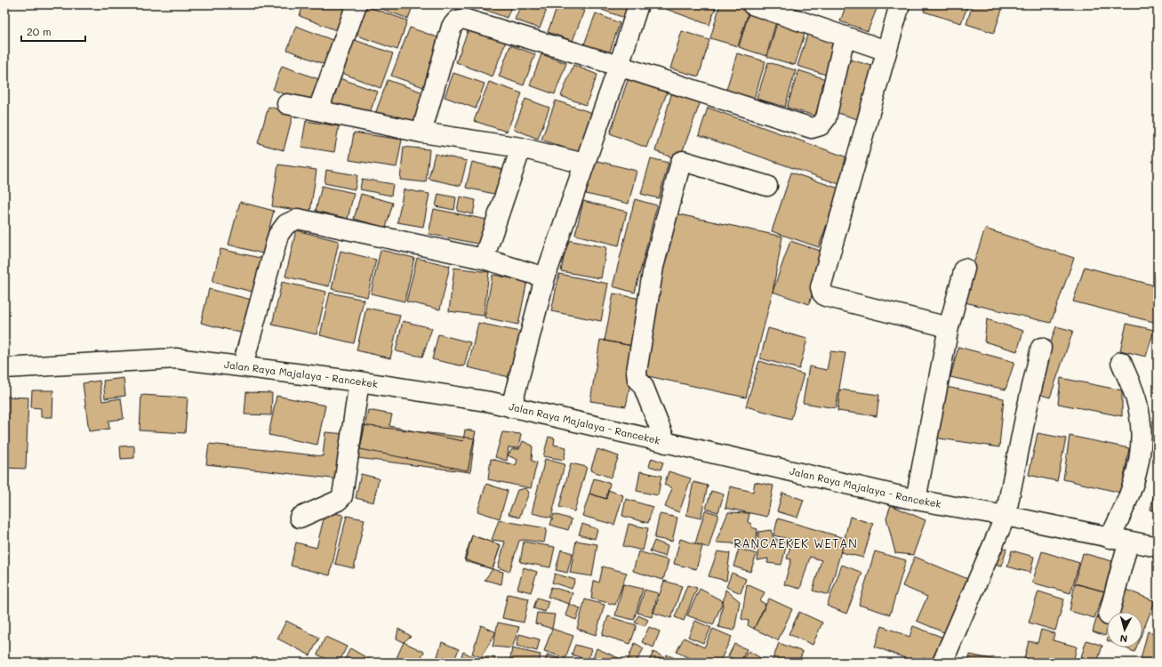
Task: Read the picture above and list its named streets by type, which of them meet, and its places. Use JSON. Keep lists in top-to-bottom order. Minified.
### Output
{"streets":{"street":["Jalan Raya Majalaya - Rancekek"]},"districts":["RANCAEKEK WETAN"],"scale_bar":"20 m","north":"bottom"}
